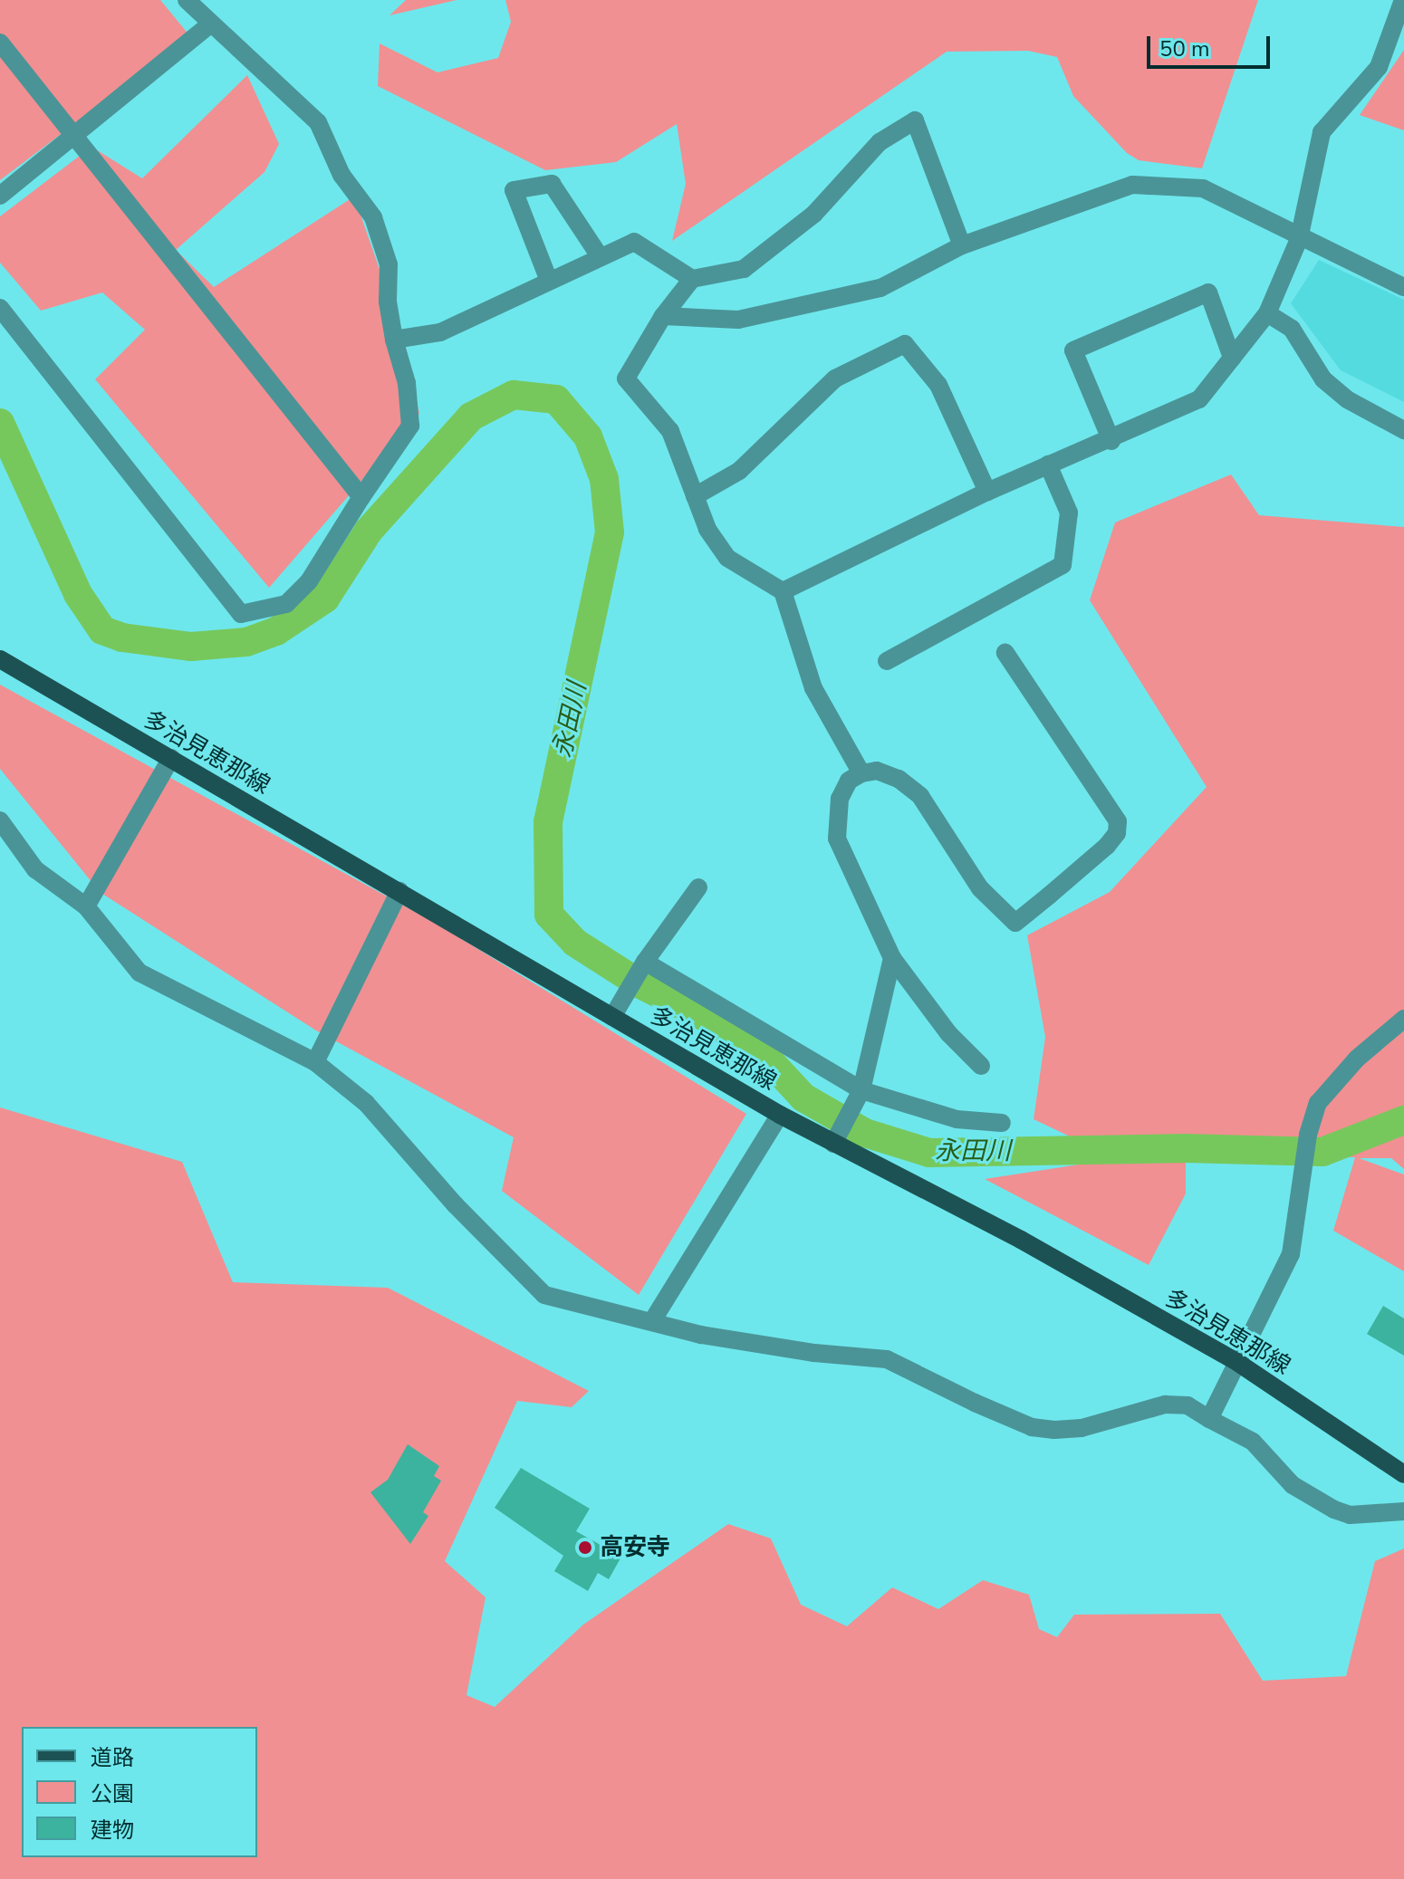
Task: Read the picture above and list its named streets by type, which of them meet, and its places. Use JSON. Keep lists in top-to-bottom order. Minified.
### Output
{"streets":{"main road":["多治見恵那線"]},"water":["永田川"],"places":["高安寺"],"legend":["道路","公園","建物"],"scale_bar":"50 m"}
